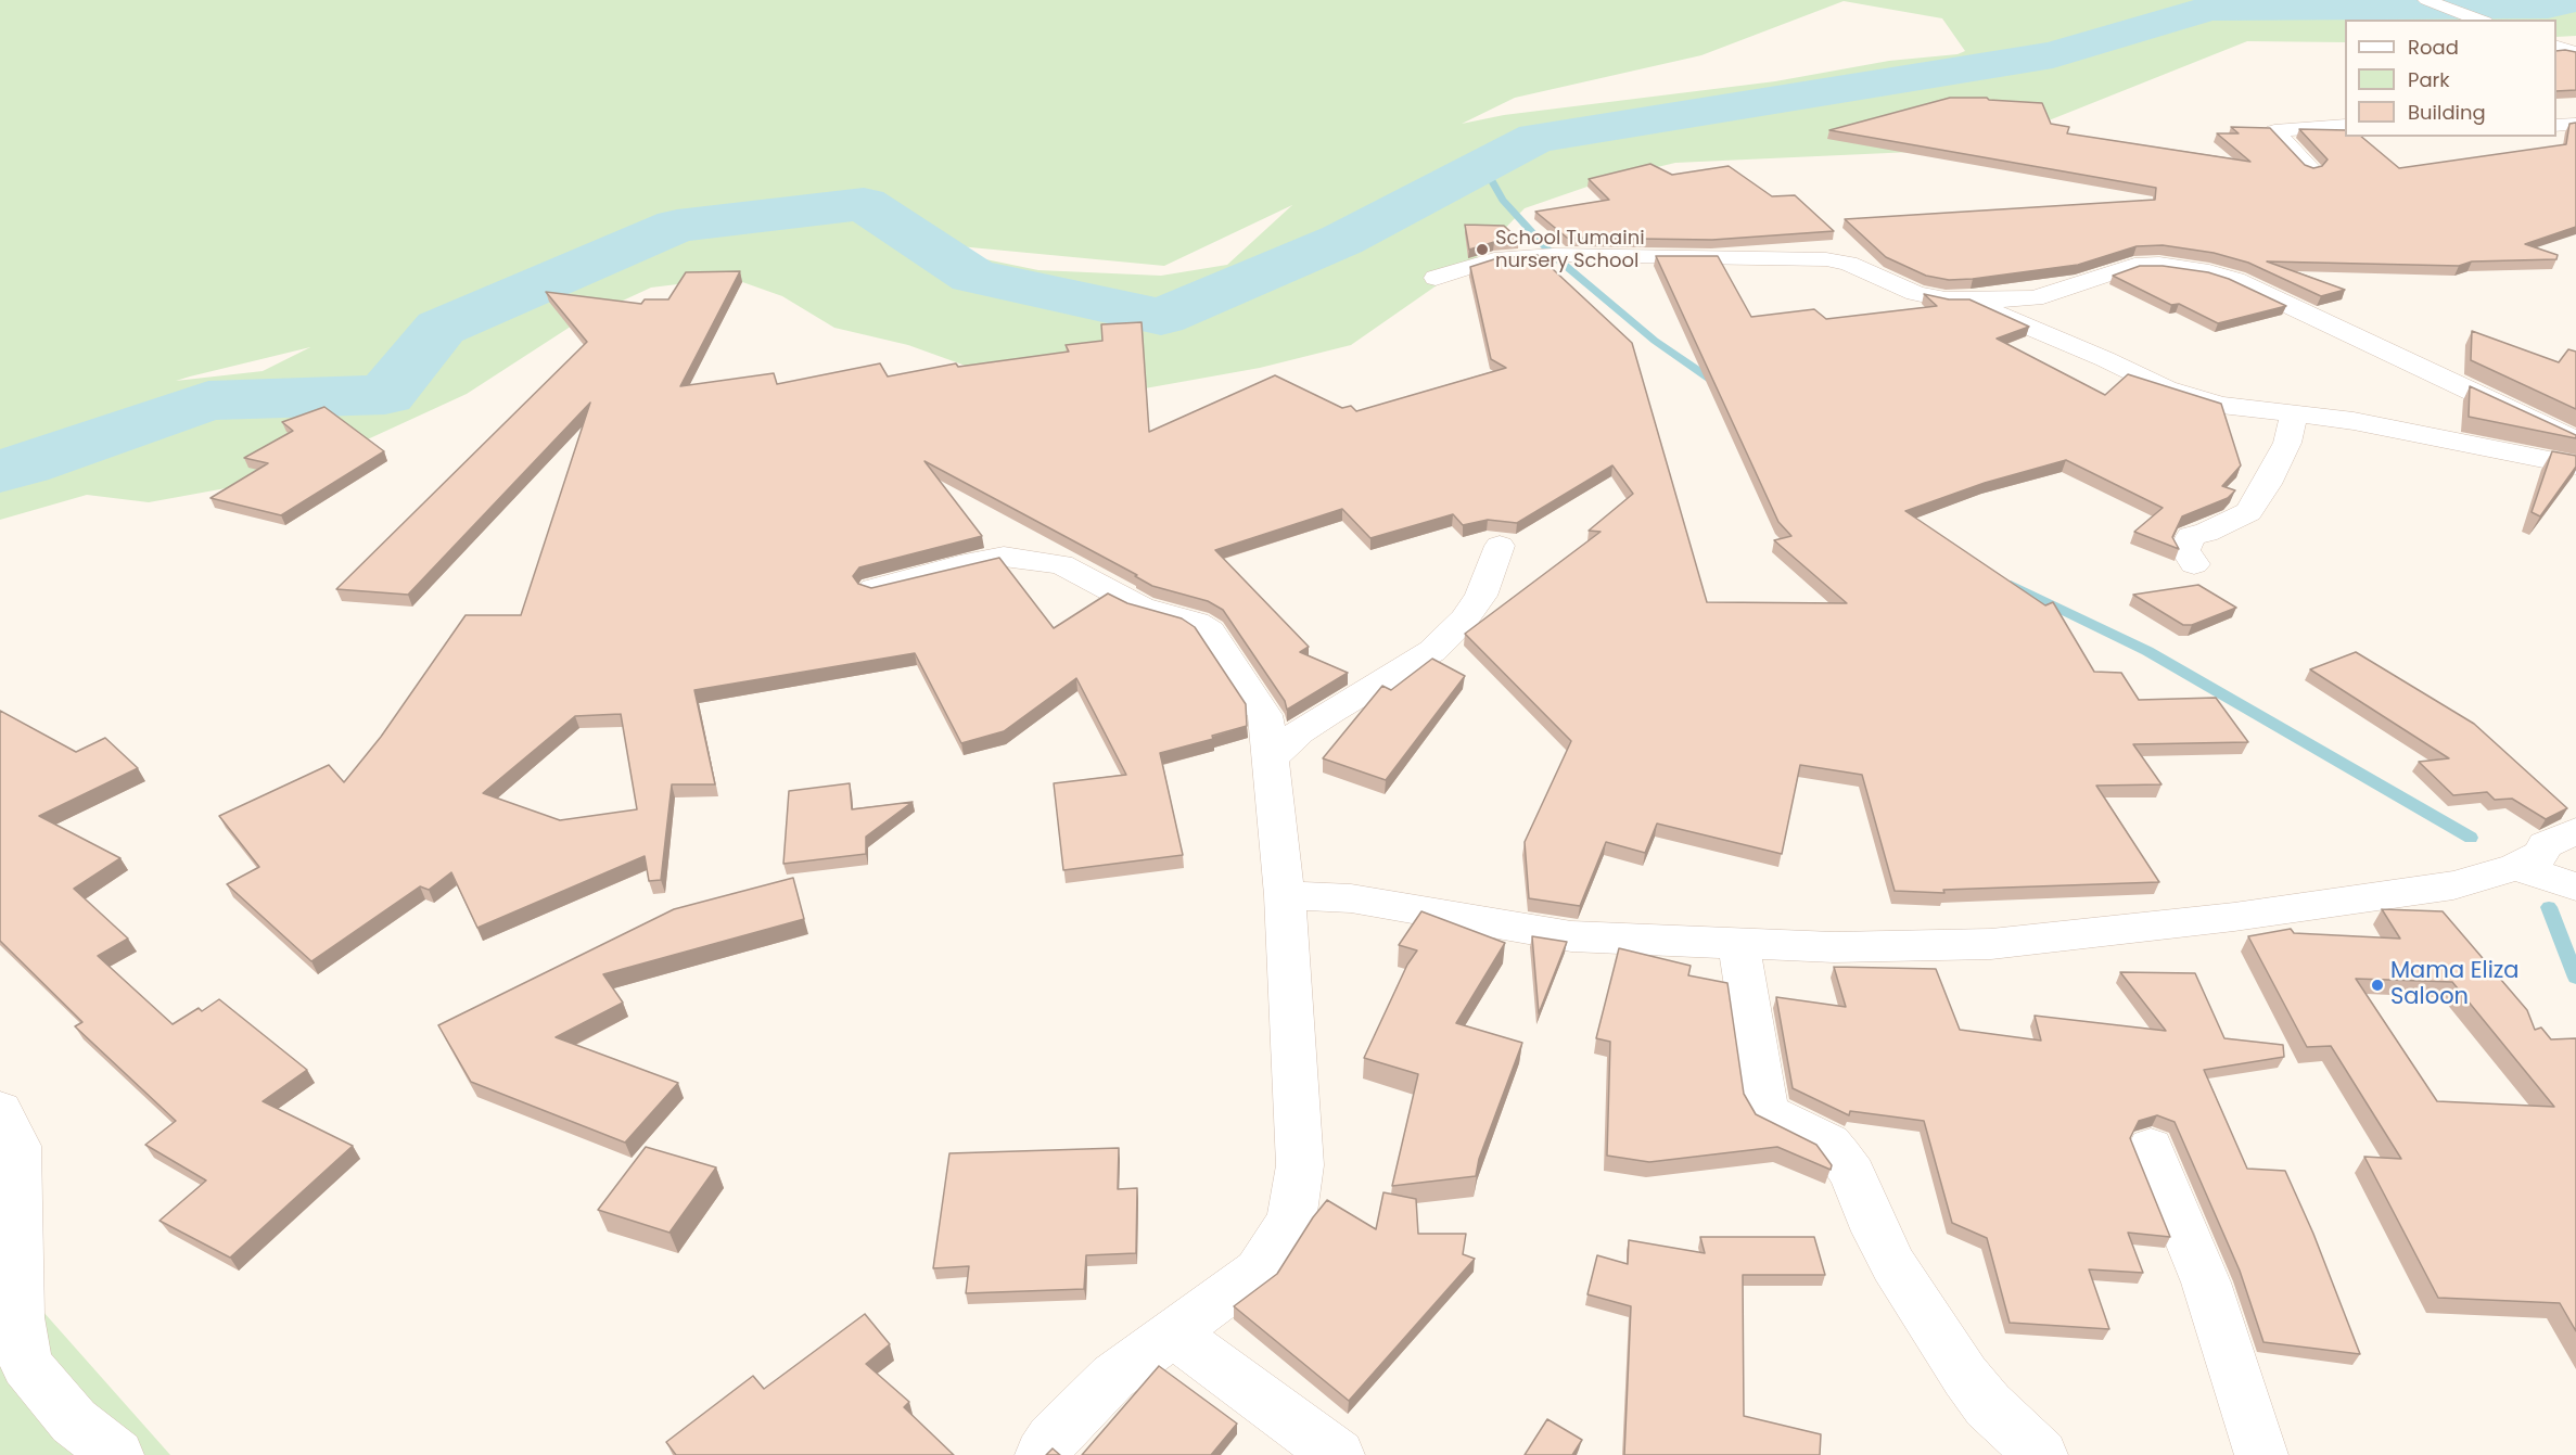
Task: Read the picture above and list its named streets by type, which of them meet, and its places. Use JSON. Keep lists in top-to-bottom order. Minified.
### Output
{"places":["School Tumaini nursery School","Mama Eliza Saloon"],"legend":["Road","Park","Building"]}
